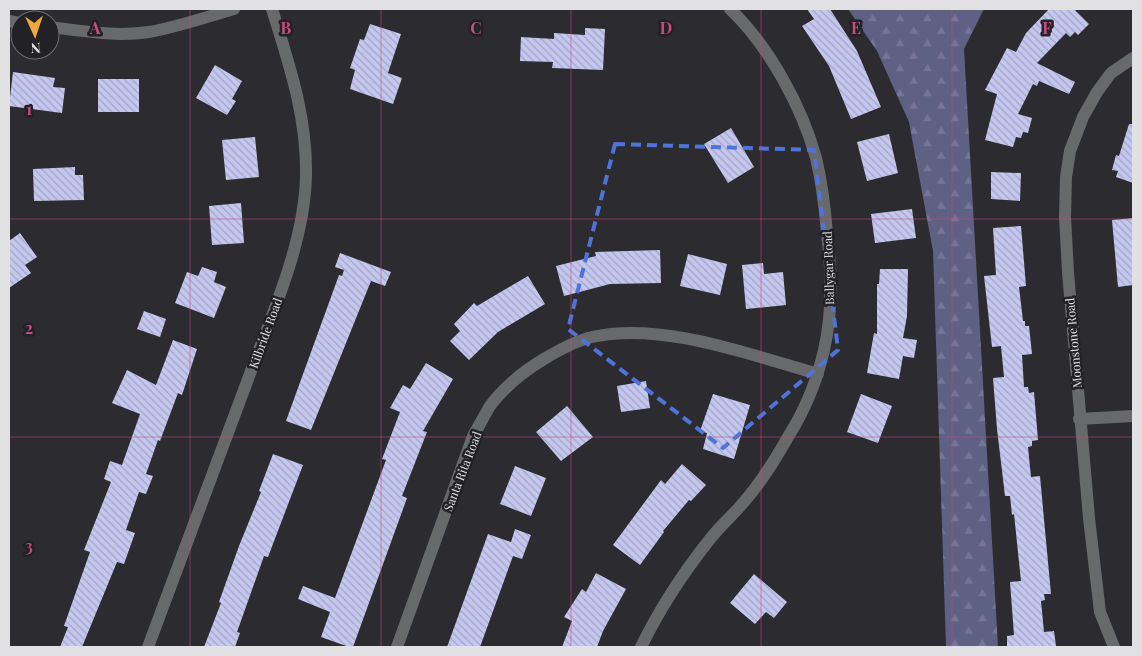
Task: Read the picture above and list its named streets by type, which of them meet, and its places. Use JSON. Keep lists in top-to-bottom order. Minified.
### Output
{"streets":{"street":["Ballygar Road","Kilbride Road","Moonstone Road","Santa Rita Road"]},"crossings":[["Ballygar Road","Santa Rita Road"]],"north":"bottom","grid":{"columns":["A","B","C","D","E","F"],"rows":["1","2","3"]}}
